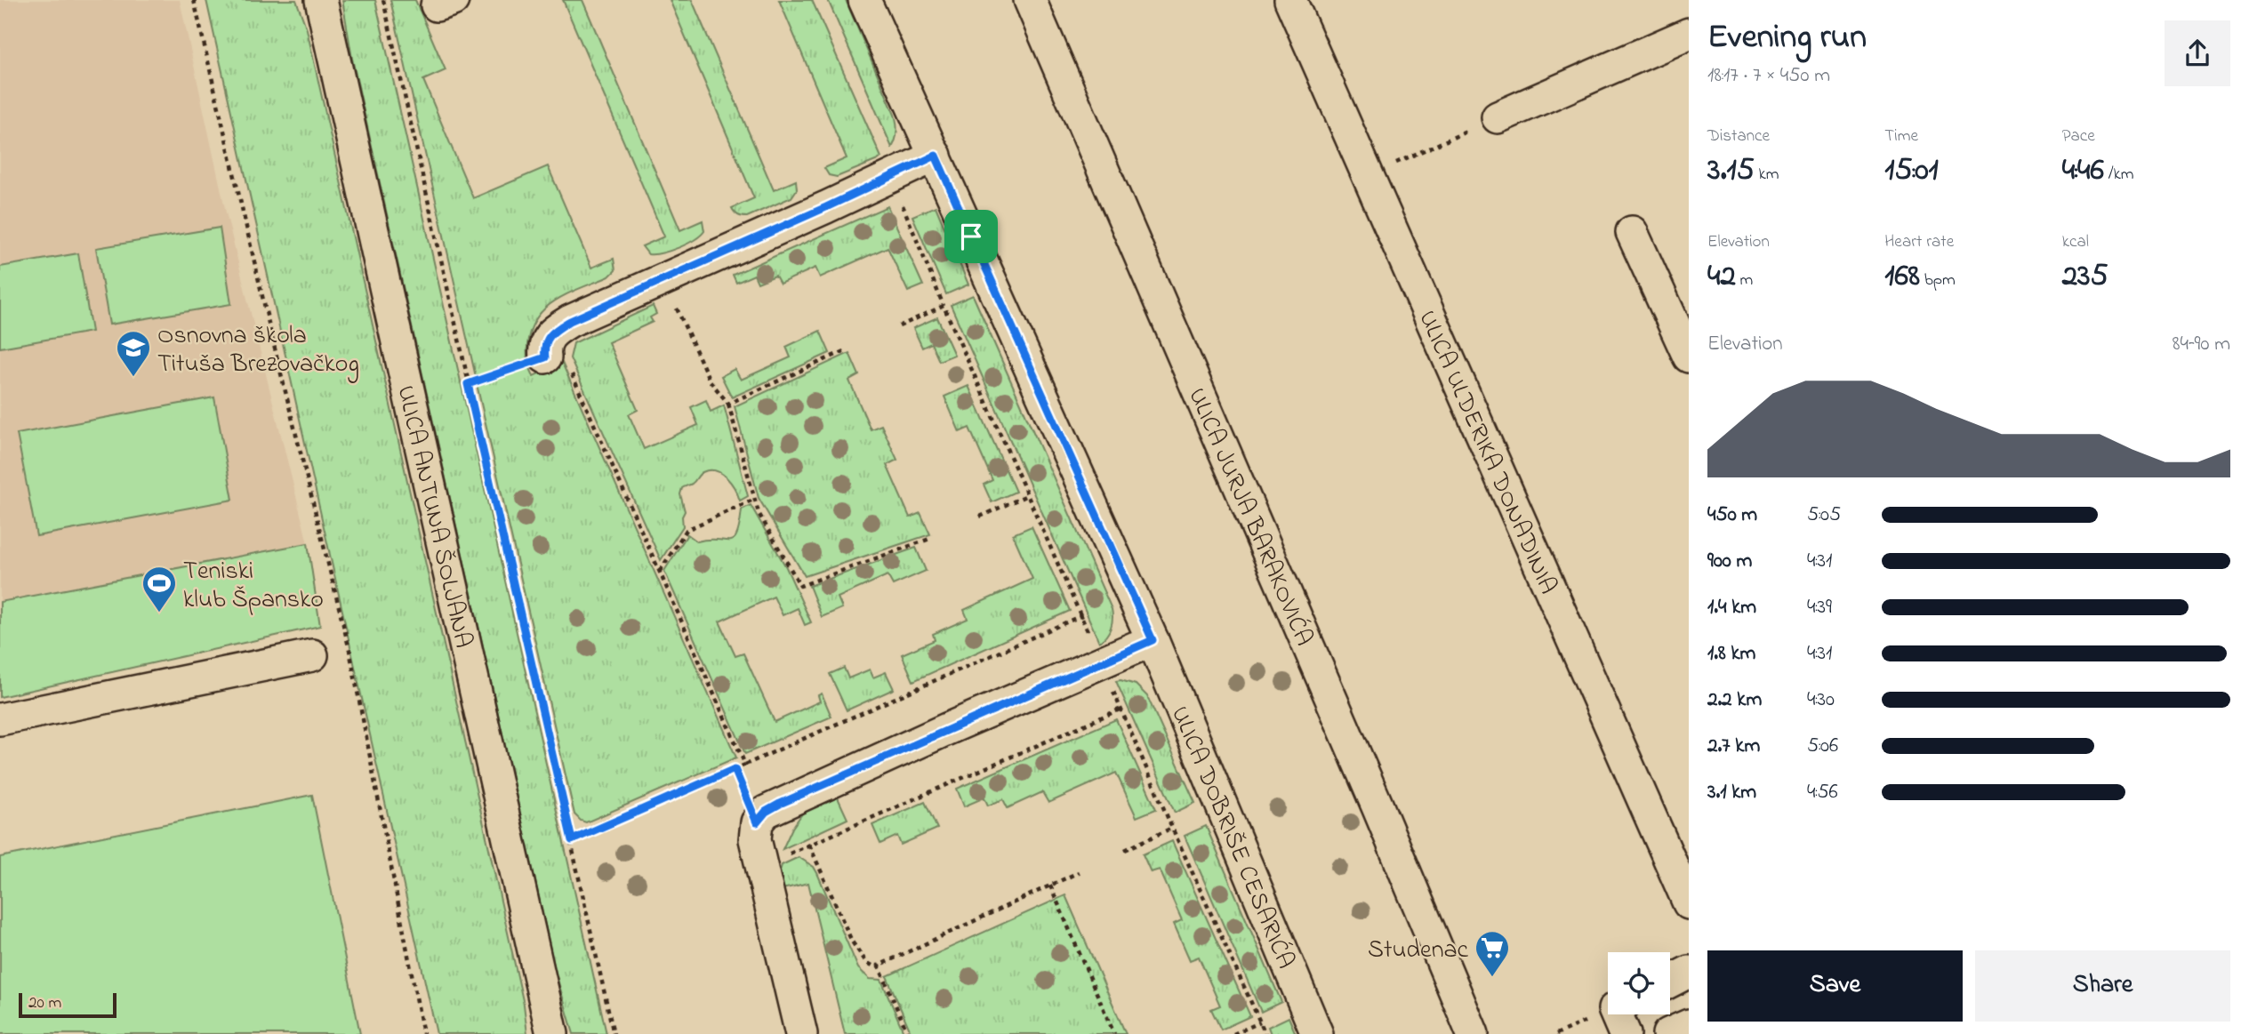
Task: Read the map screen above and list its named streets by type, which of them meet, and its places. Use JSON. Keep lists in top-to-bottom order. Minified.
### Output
{"streets":{"street":["ULICA ULDERIKA DONADINIA","ULICA JURJA BARAKOVIĆA","ULICA ANTUNA ŠOLJANA","ULICA DOBRIŠE CESARIĆA"]},"places":{"school or university":["Osnovna škola Tituša Brezovačkog"],"sports":["Teniski klub Špansko"],"supermarket":["Studenac"]},"scale_bar":"20 m","page":{"heading":["Evening run","18:17 · 7 × 450 m"],"stats":[["Distance","3.15 km"],["Time","15:01"],["Pace","4:46 /km"],["Elevation","42 m"],["Heart rate","168 bpm"],["kcal","235"]],"chart":["Elevation","84–90 m"],"list":[{"name":"450 m","note":"5:05"},{"name":"900 m","note":"4:31"},{"name":"1.4 km","note":"4:39"},{"name":"1.8 km","note":"4:31"},{"name":"2.2 km","note":"4:30"},{"name":"2.7 km","note":"5:06"},{"name":"3.1 km","note":"4:56"}],"buttons":["Save","Share"],"scale":"20 m"}}
